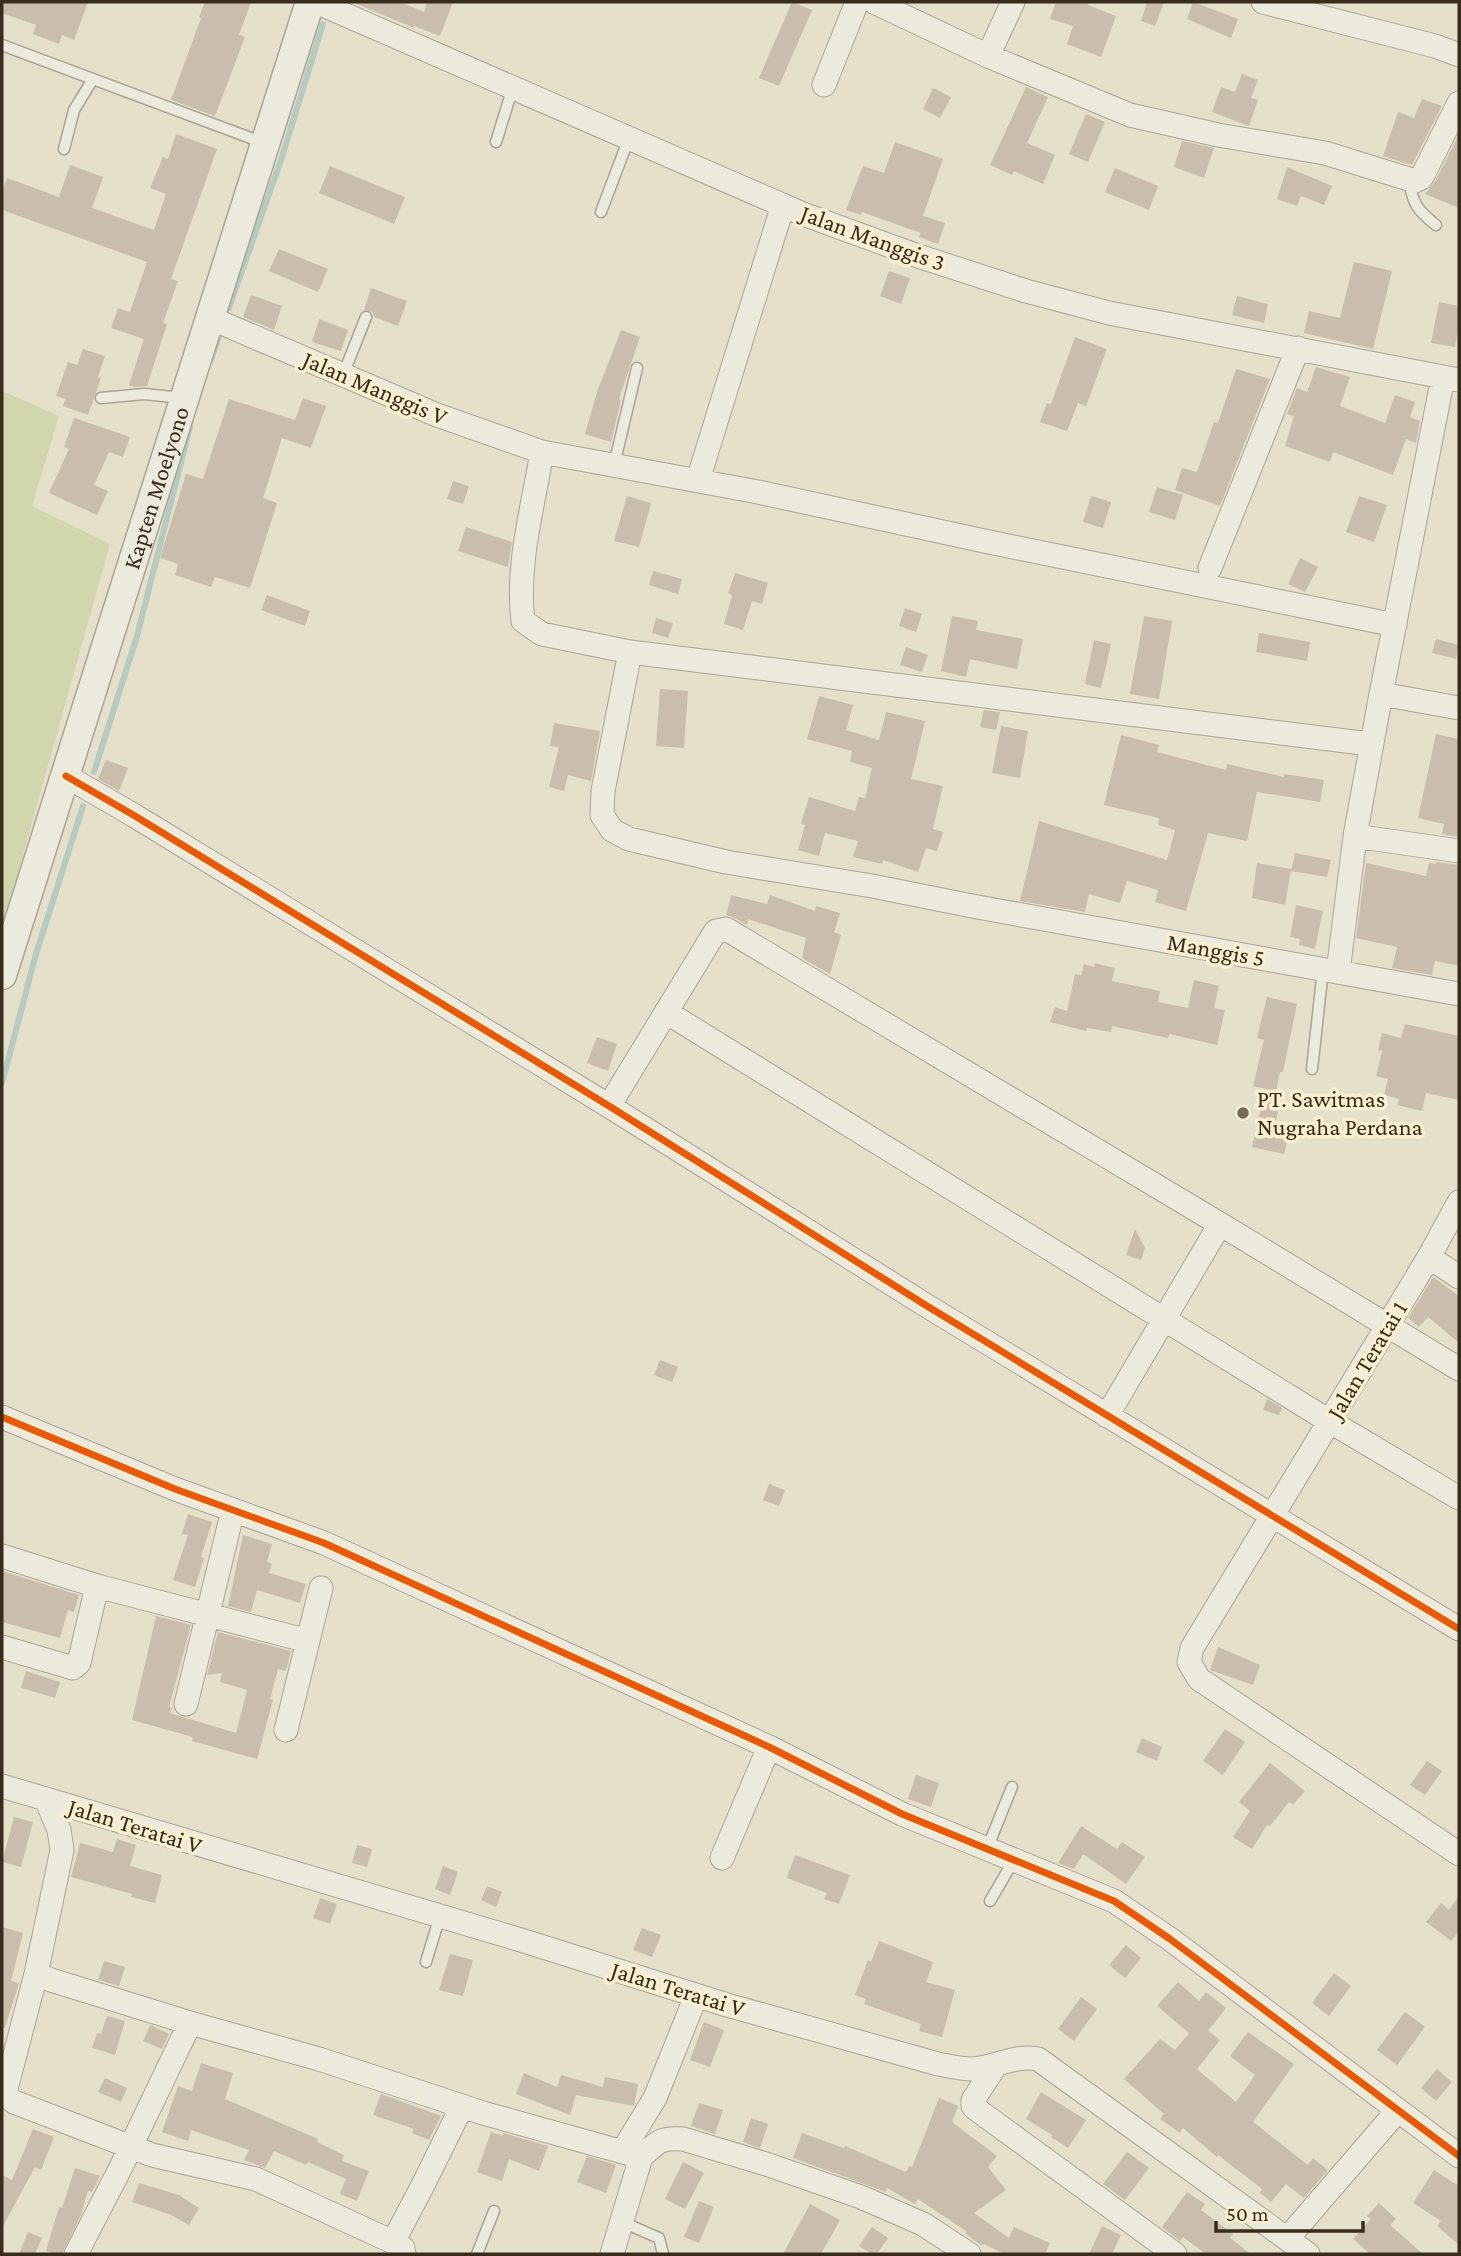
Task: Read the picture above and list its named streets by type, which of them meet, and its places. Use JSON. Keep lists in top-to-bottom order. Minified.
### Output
{"streets":{"street":["Jalan Manggis 3","Jalan Manggis V","Kapten Moelyono","Manggis 5","Jalan Teratai 1","Jalan Teratai V"]},"crossings":[["Jalan Manggis V","Kapten Moelyono"]],"places":["PT. Sawitmas Nugraha Perdana"],"scale_bar":"50 m"}
